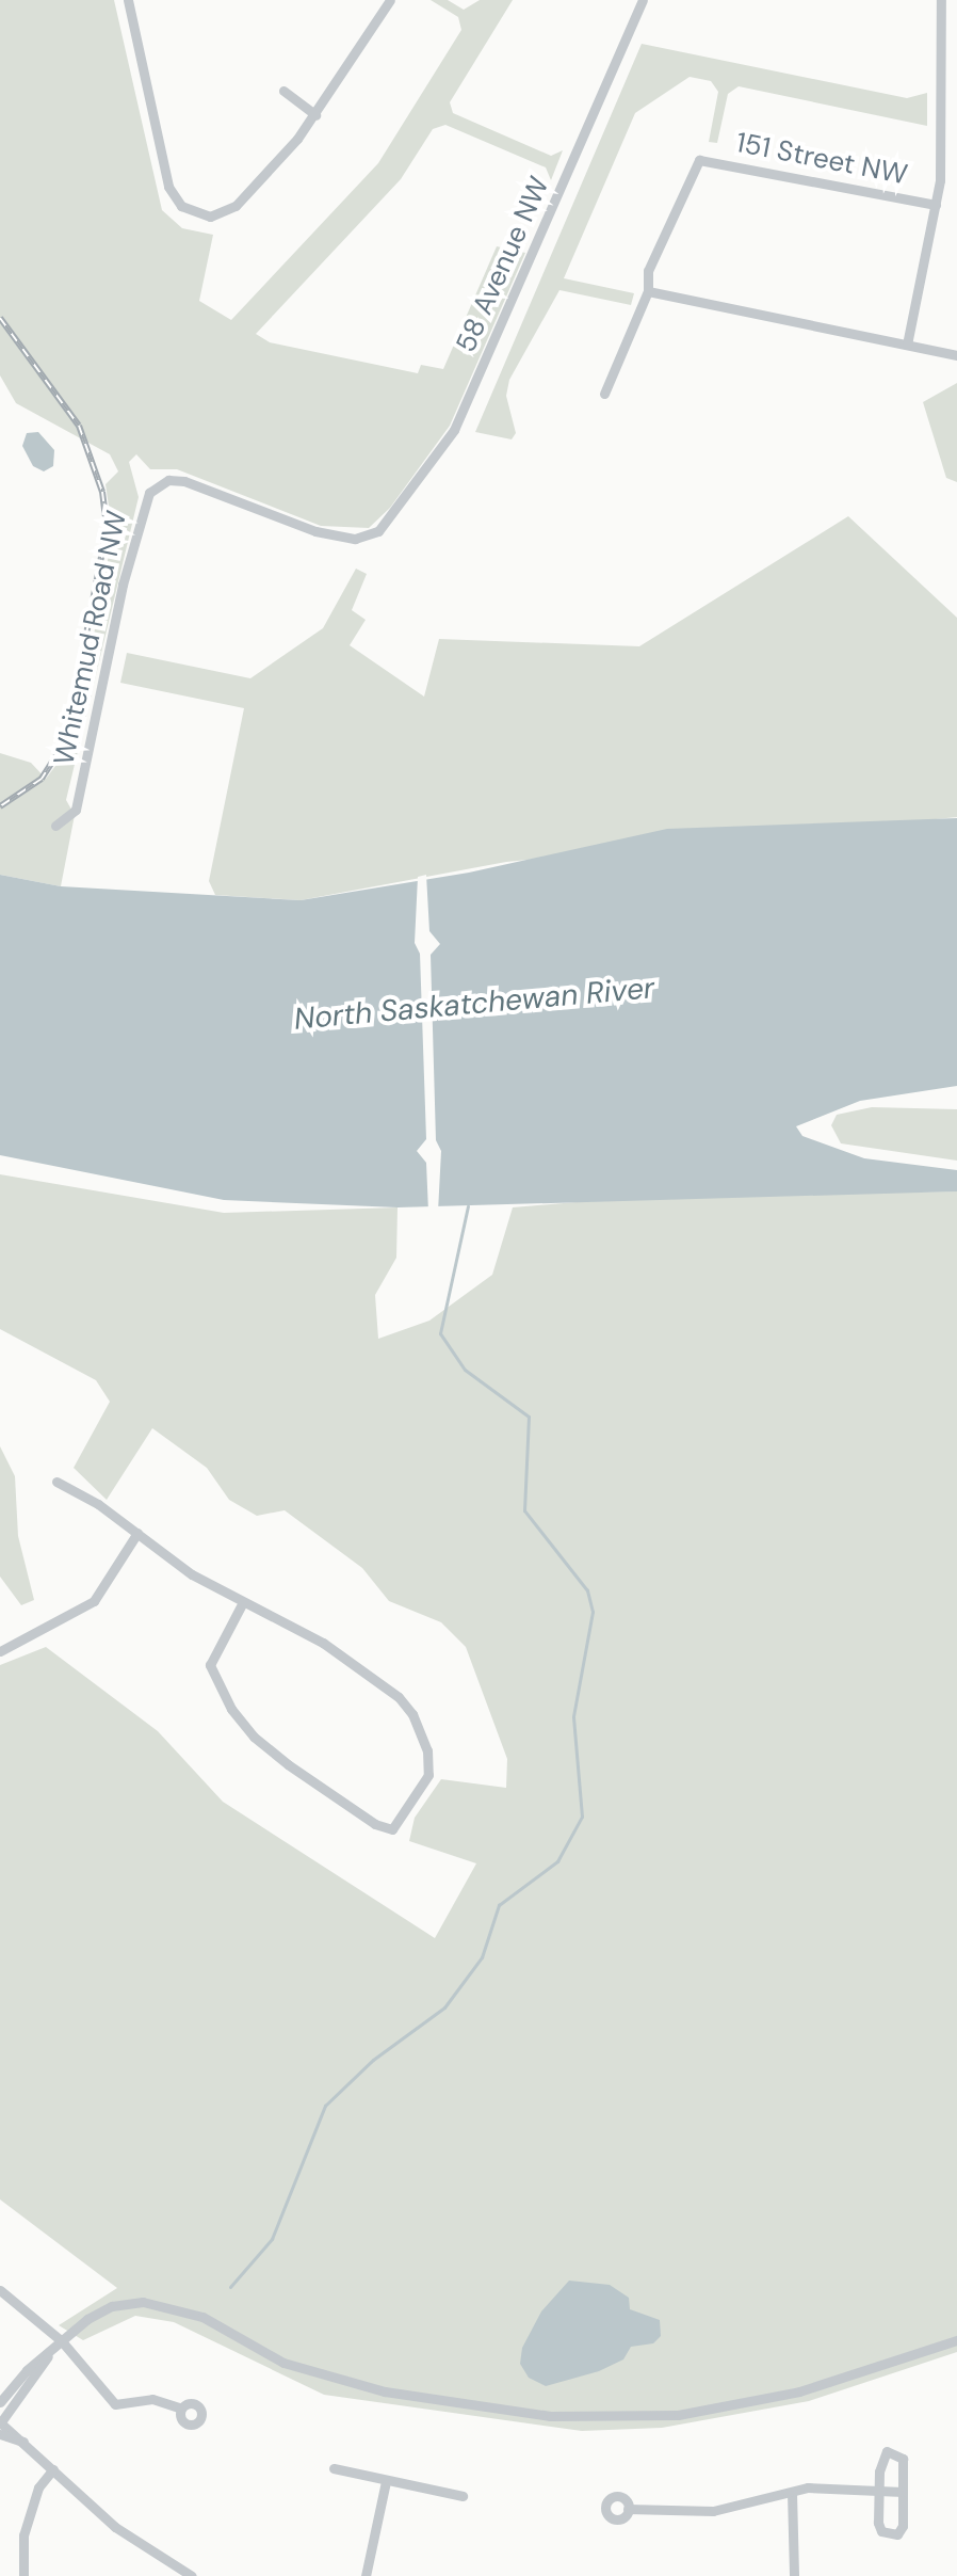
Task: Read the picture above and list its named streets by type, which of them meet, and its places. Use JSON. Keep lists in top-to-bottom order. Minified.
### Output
{"streets":{"street":["151 Street NW","58 Avenue NW","Whitemud Road NW"]},"crossings":[["58 Avenue NW","Whitemud Road NW"]],"water":["North Saskatchewan River"]}
